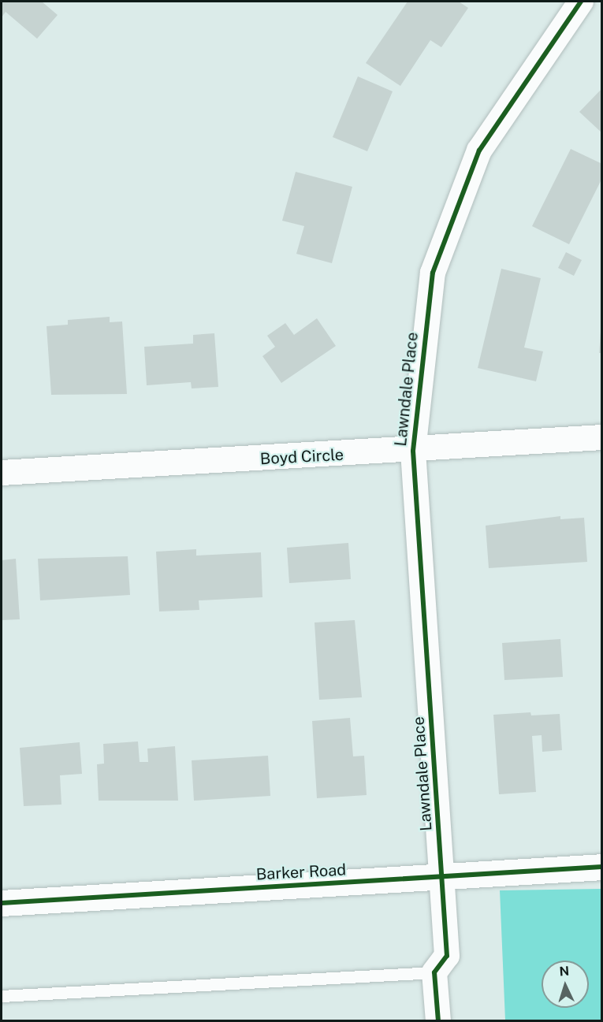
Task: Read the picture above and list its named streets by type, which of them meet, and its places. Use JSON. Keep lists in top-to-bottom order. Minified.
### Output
{"streets":{"street":["Lawndale Place","Boyd Circle","Barker Road"]},"crossings":[["Lawndale Place","Boyd Circle"],["Lawndale Place","Barker Road"]],"north":"top"}
